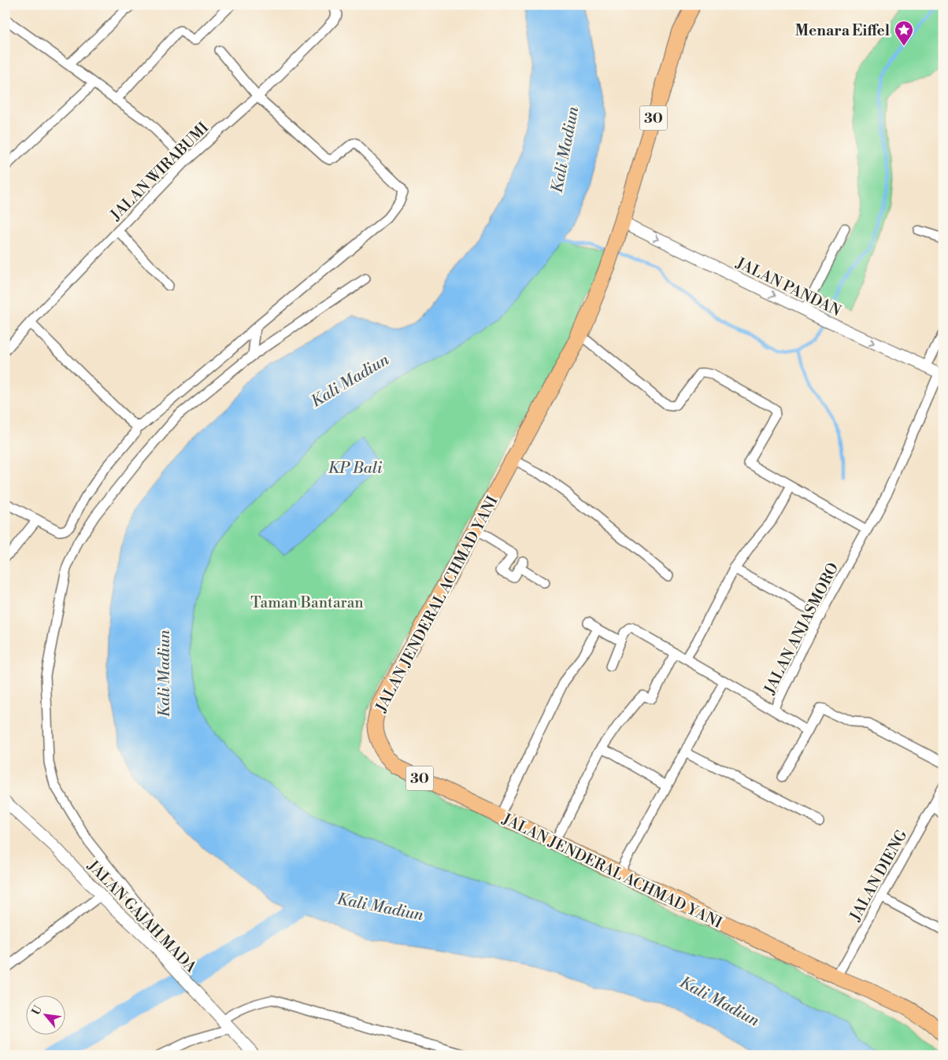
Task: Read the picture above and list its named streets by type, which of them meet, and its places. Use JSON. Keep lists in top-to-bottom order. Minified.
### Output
{"streets":{"highway":["30","JALAN JENDERAL ACHMAD YANI"],"street":["JALAN WIRABUMI","JALAN PANDAN","JALAN ANJASMORO","JALAN DIENG","JALAN GAJAH MADA"]},"crossings":[["JALAN PANDAN","JALAN JENDERAL ACHMAD YANI"],["JALAN PANDAN","JALAN ANJASMORO"],["JALAN JENDERAL ACHMAD YANI","JALAN DIENG"]],"one_way":["JALAN PANDAN"],"water":["Kali Madiun","KP Bali"],"parks":["Taman Bantaran"],"places":{"place":["Menara Eiffel"]},"north":"top left"}
